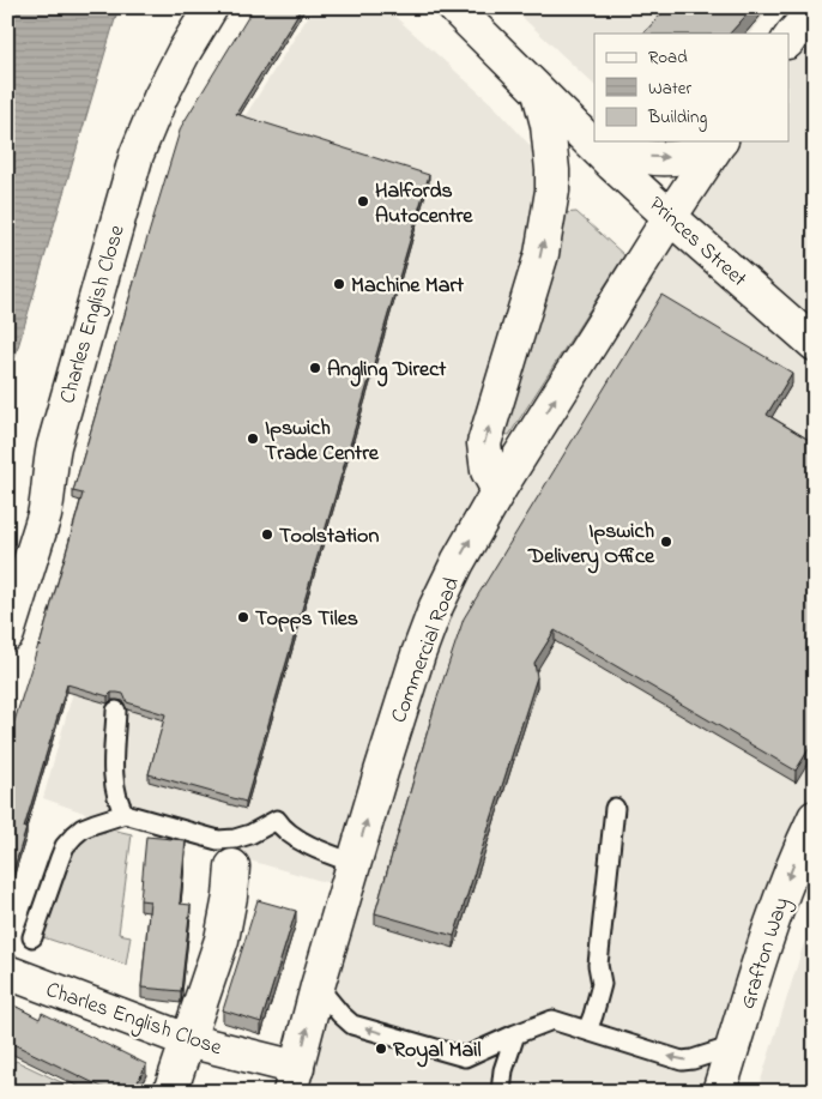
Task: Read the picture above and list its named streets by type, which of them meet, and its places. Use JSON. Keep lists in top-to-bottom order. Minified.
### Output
{"streets":{"main road":["Princes Street","Charles English Close","Commercial Road","Grafton Way"]},"crossings":[["Princes Street","Commercial Road"],["Charles English Close","Commercial Road"]],"one_way":["Grafton Way"],"places":["Halfords Autocentre","Machine Mart","Angling Direct","Ipswich Trade Centre","Toolstation","Ipswich Delivery Office","Topps Tiles","Royal Mail"],"legend":["Road","Water","Building"]}
